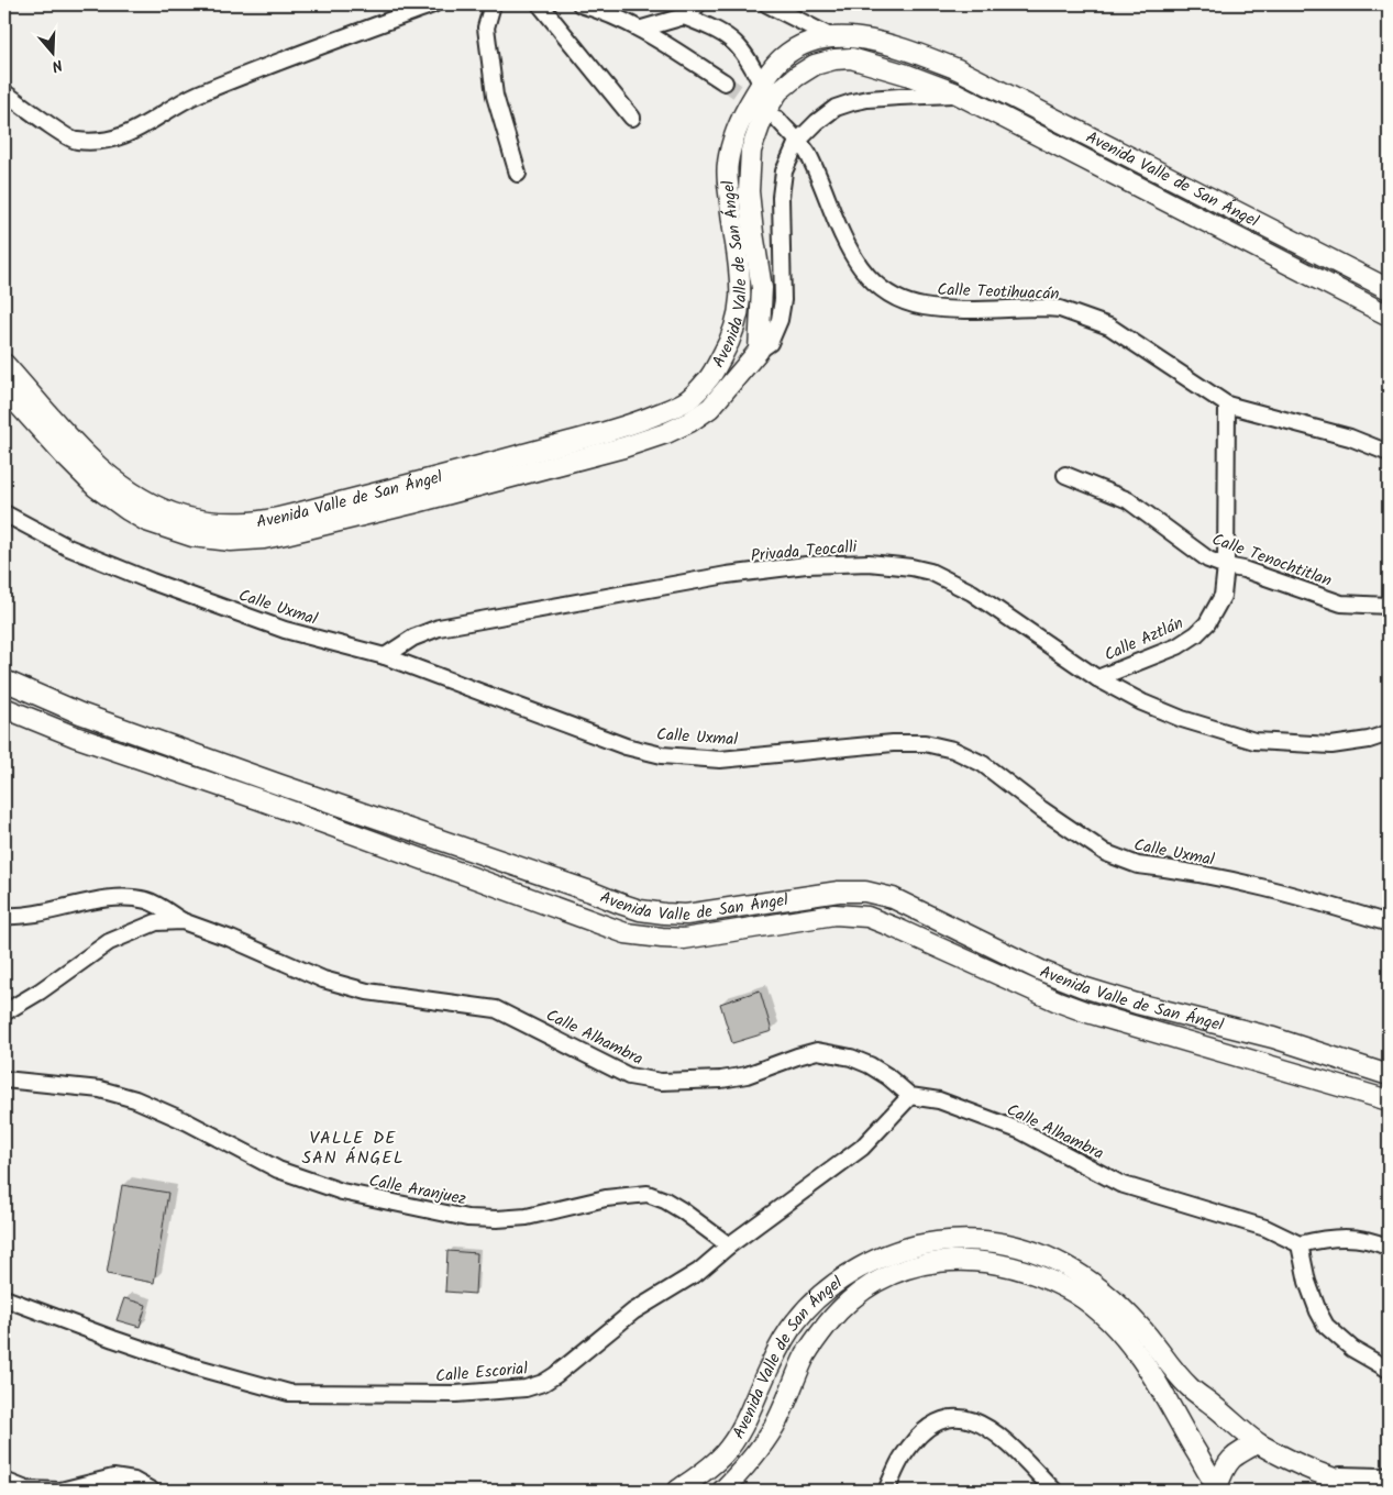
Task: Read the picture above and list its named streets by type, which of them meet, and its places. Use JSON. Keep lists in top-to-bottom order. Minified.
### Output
{"streets":{"street":["Avenida Valle de San Ángel","Calle Teotihuacán","Privada Teocalli","Calle Tenochtitlan","Calle Uxmal","Calle Aztlán","Calle Alhambra","Calle Aranjuez","Calle Escorial"]},"crossings":[["Calle Teotihuacán","Calle Aztlán"],["Privada Teocalli","Calle Uxmal"],["Privada Teocalli","Calle Aztlán"],["Calle Tenochtitlan","Calle Aztlán"],["Calle Alhambra","Calle Escorial"],["Calle Aranjuez","Calle Escorial"]],"districts":["VALLE DE SAN ÁNGEL"],"north":"bottom"}
